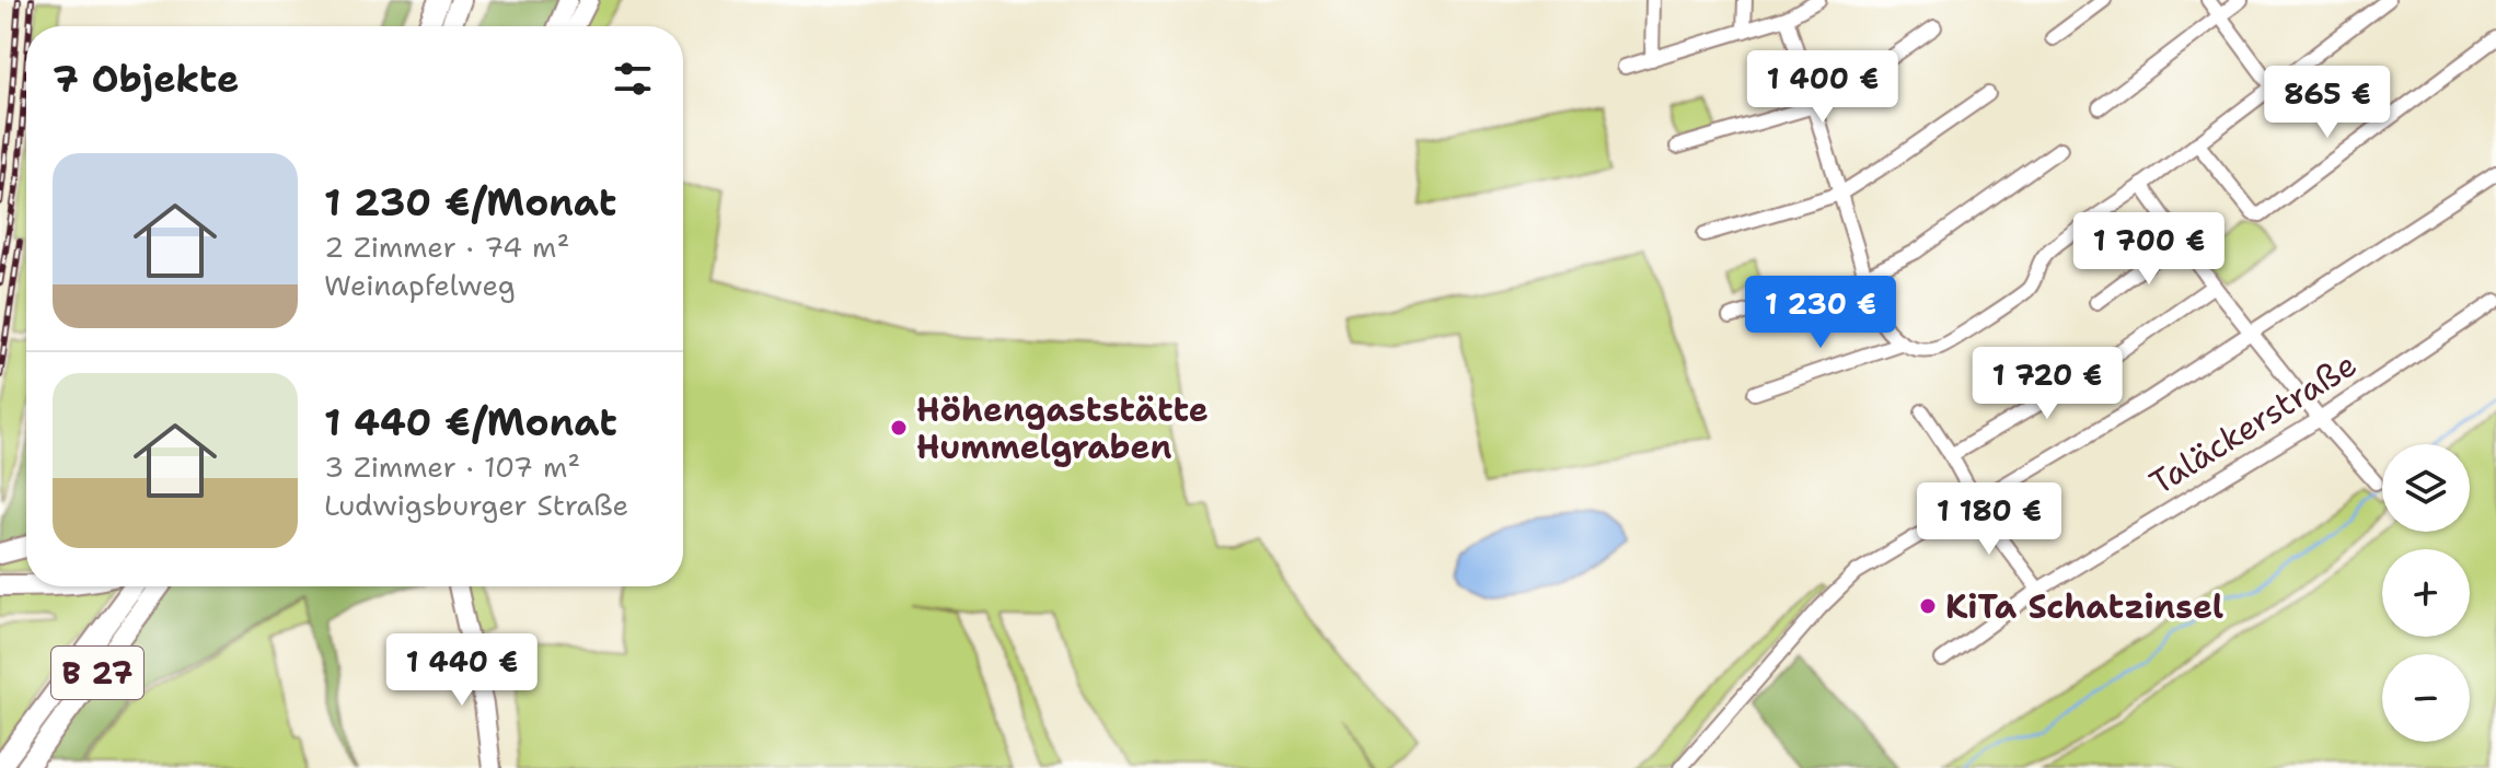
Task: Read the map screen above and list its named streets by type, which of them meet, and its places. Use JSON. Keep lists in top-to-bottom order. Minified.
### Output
{"streets":{"highway":["B 27"],"street":["Taläckerstraße"]},"places":["Höhengaststätte Hummelgraben","KiTa Schatzinsel"],"page":{"heading":"7 Objekte","price":["1 400 €","865 €","1 700 €","1 230 €","1 720 €","1 180 €","1 440 €"],"list":[{"name":"1 230 €/Monat","note":"2 Zimmer · 74 m² · Weinapfelweg"},{"name":"1 440 €/Monat","note":"3 Zimmer · 107 m² · Ludwigsburger Straße"}],"map_buttons":["+","−"]}}
